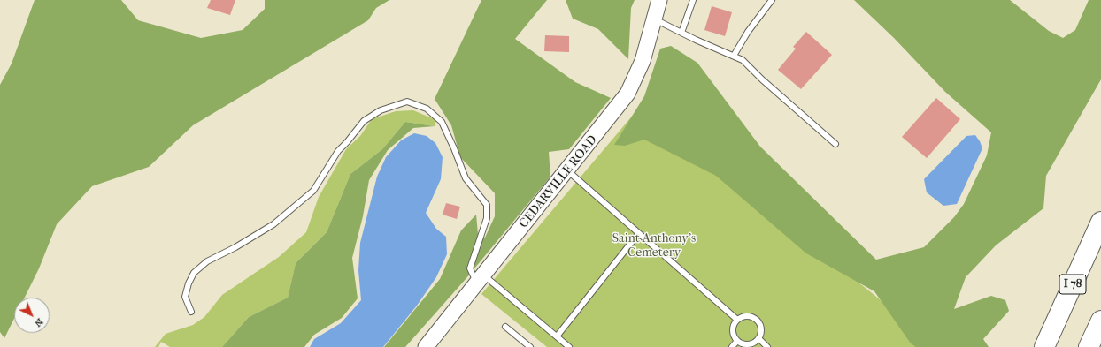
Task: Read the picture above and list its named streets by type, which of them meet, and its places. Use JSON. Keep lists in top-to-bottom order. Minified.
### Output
{"streets":{"highway":["I 78"],"main road":["CEDARVILLE ROAD"]},"parks":["Saint Anthony's Cemetery"],"north":"bottom right"}
